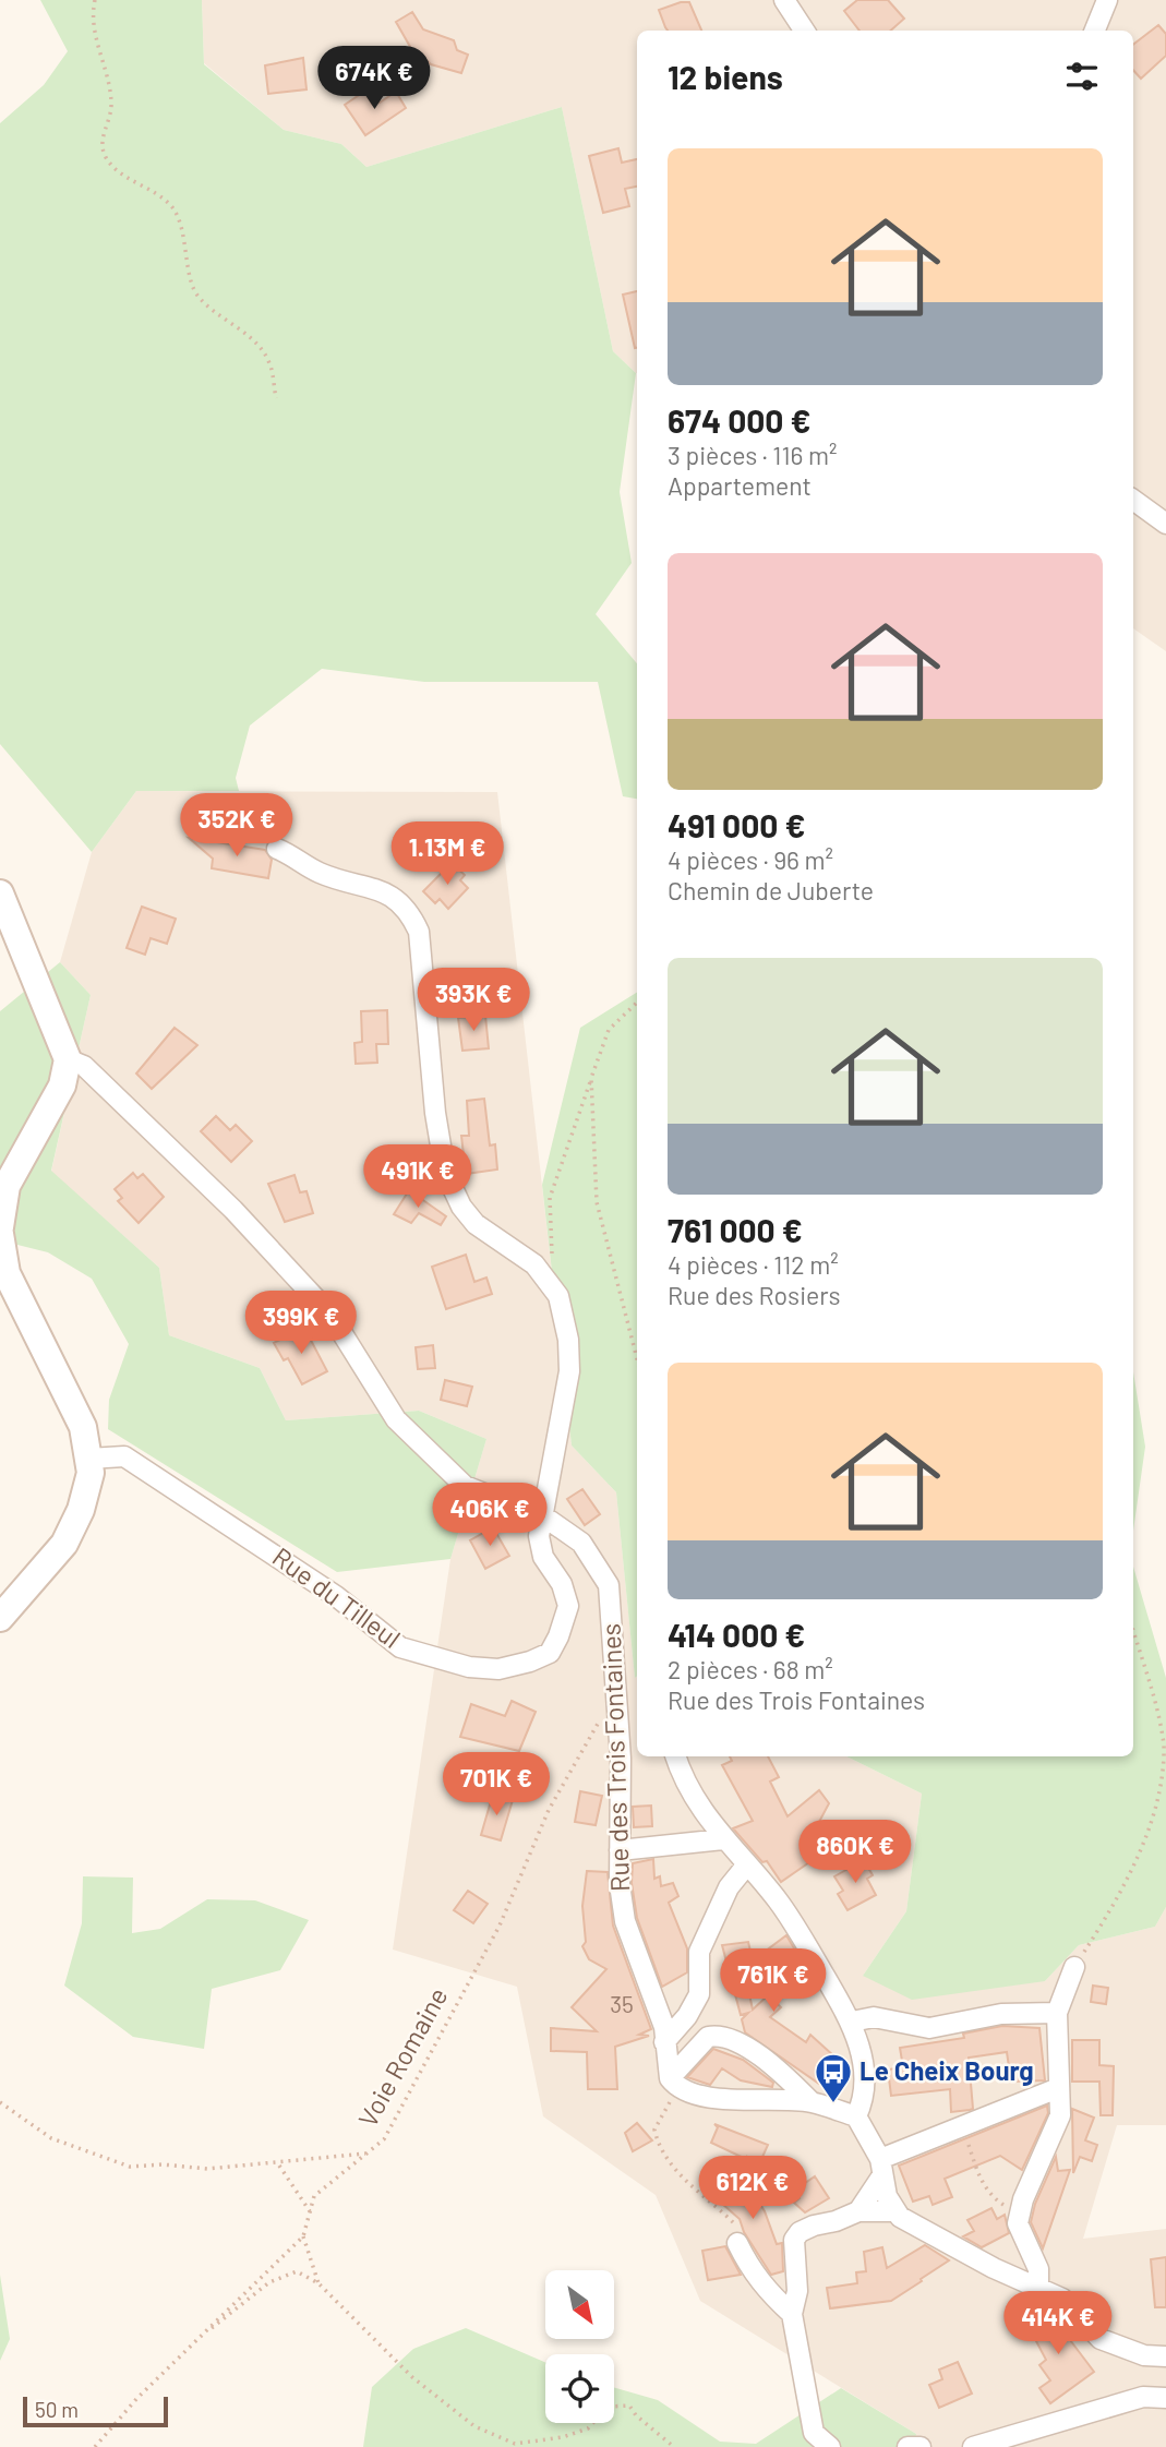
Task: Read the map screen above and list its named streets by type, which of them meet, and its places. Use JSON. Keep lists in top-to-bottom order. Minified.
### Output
{"streets":{"street":["Rue du Tilleul","Rue des Trois Fontaines"],"path":["Voie Romaine"]},"crossings":[["Rue du Tilleul","Rue des Trois Fontaines"],["Rue des Trois Fontaines","Voie Romaine"]],"places":{"bus stop":["Le Cheix Bourg"]},"house_numbers":["35"],"scale_bar":"50 m","north":"bottom right","page":{"heading":"12 biens","price":["674K €","352K €","1.13M €","393K €","491K €","399K €","406K €","701K €","860K €","761K €","612K €","414K €"],"list":[{"name":"674 000 €","note":"3 pièces · 116 m² · Appartement"},{"name":"491 000 €","note":"4 pièces · 96 m² · Chemin de Juberte"},{"name":"761 000 €","note":"4 pièces · 112 m² · Rue des Rosiers"},{"name":"414 000 €","note":"2 pièces · 68 m² · Rue des Trois Fontaines"}],"scale":"50 m"}}
